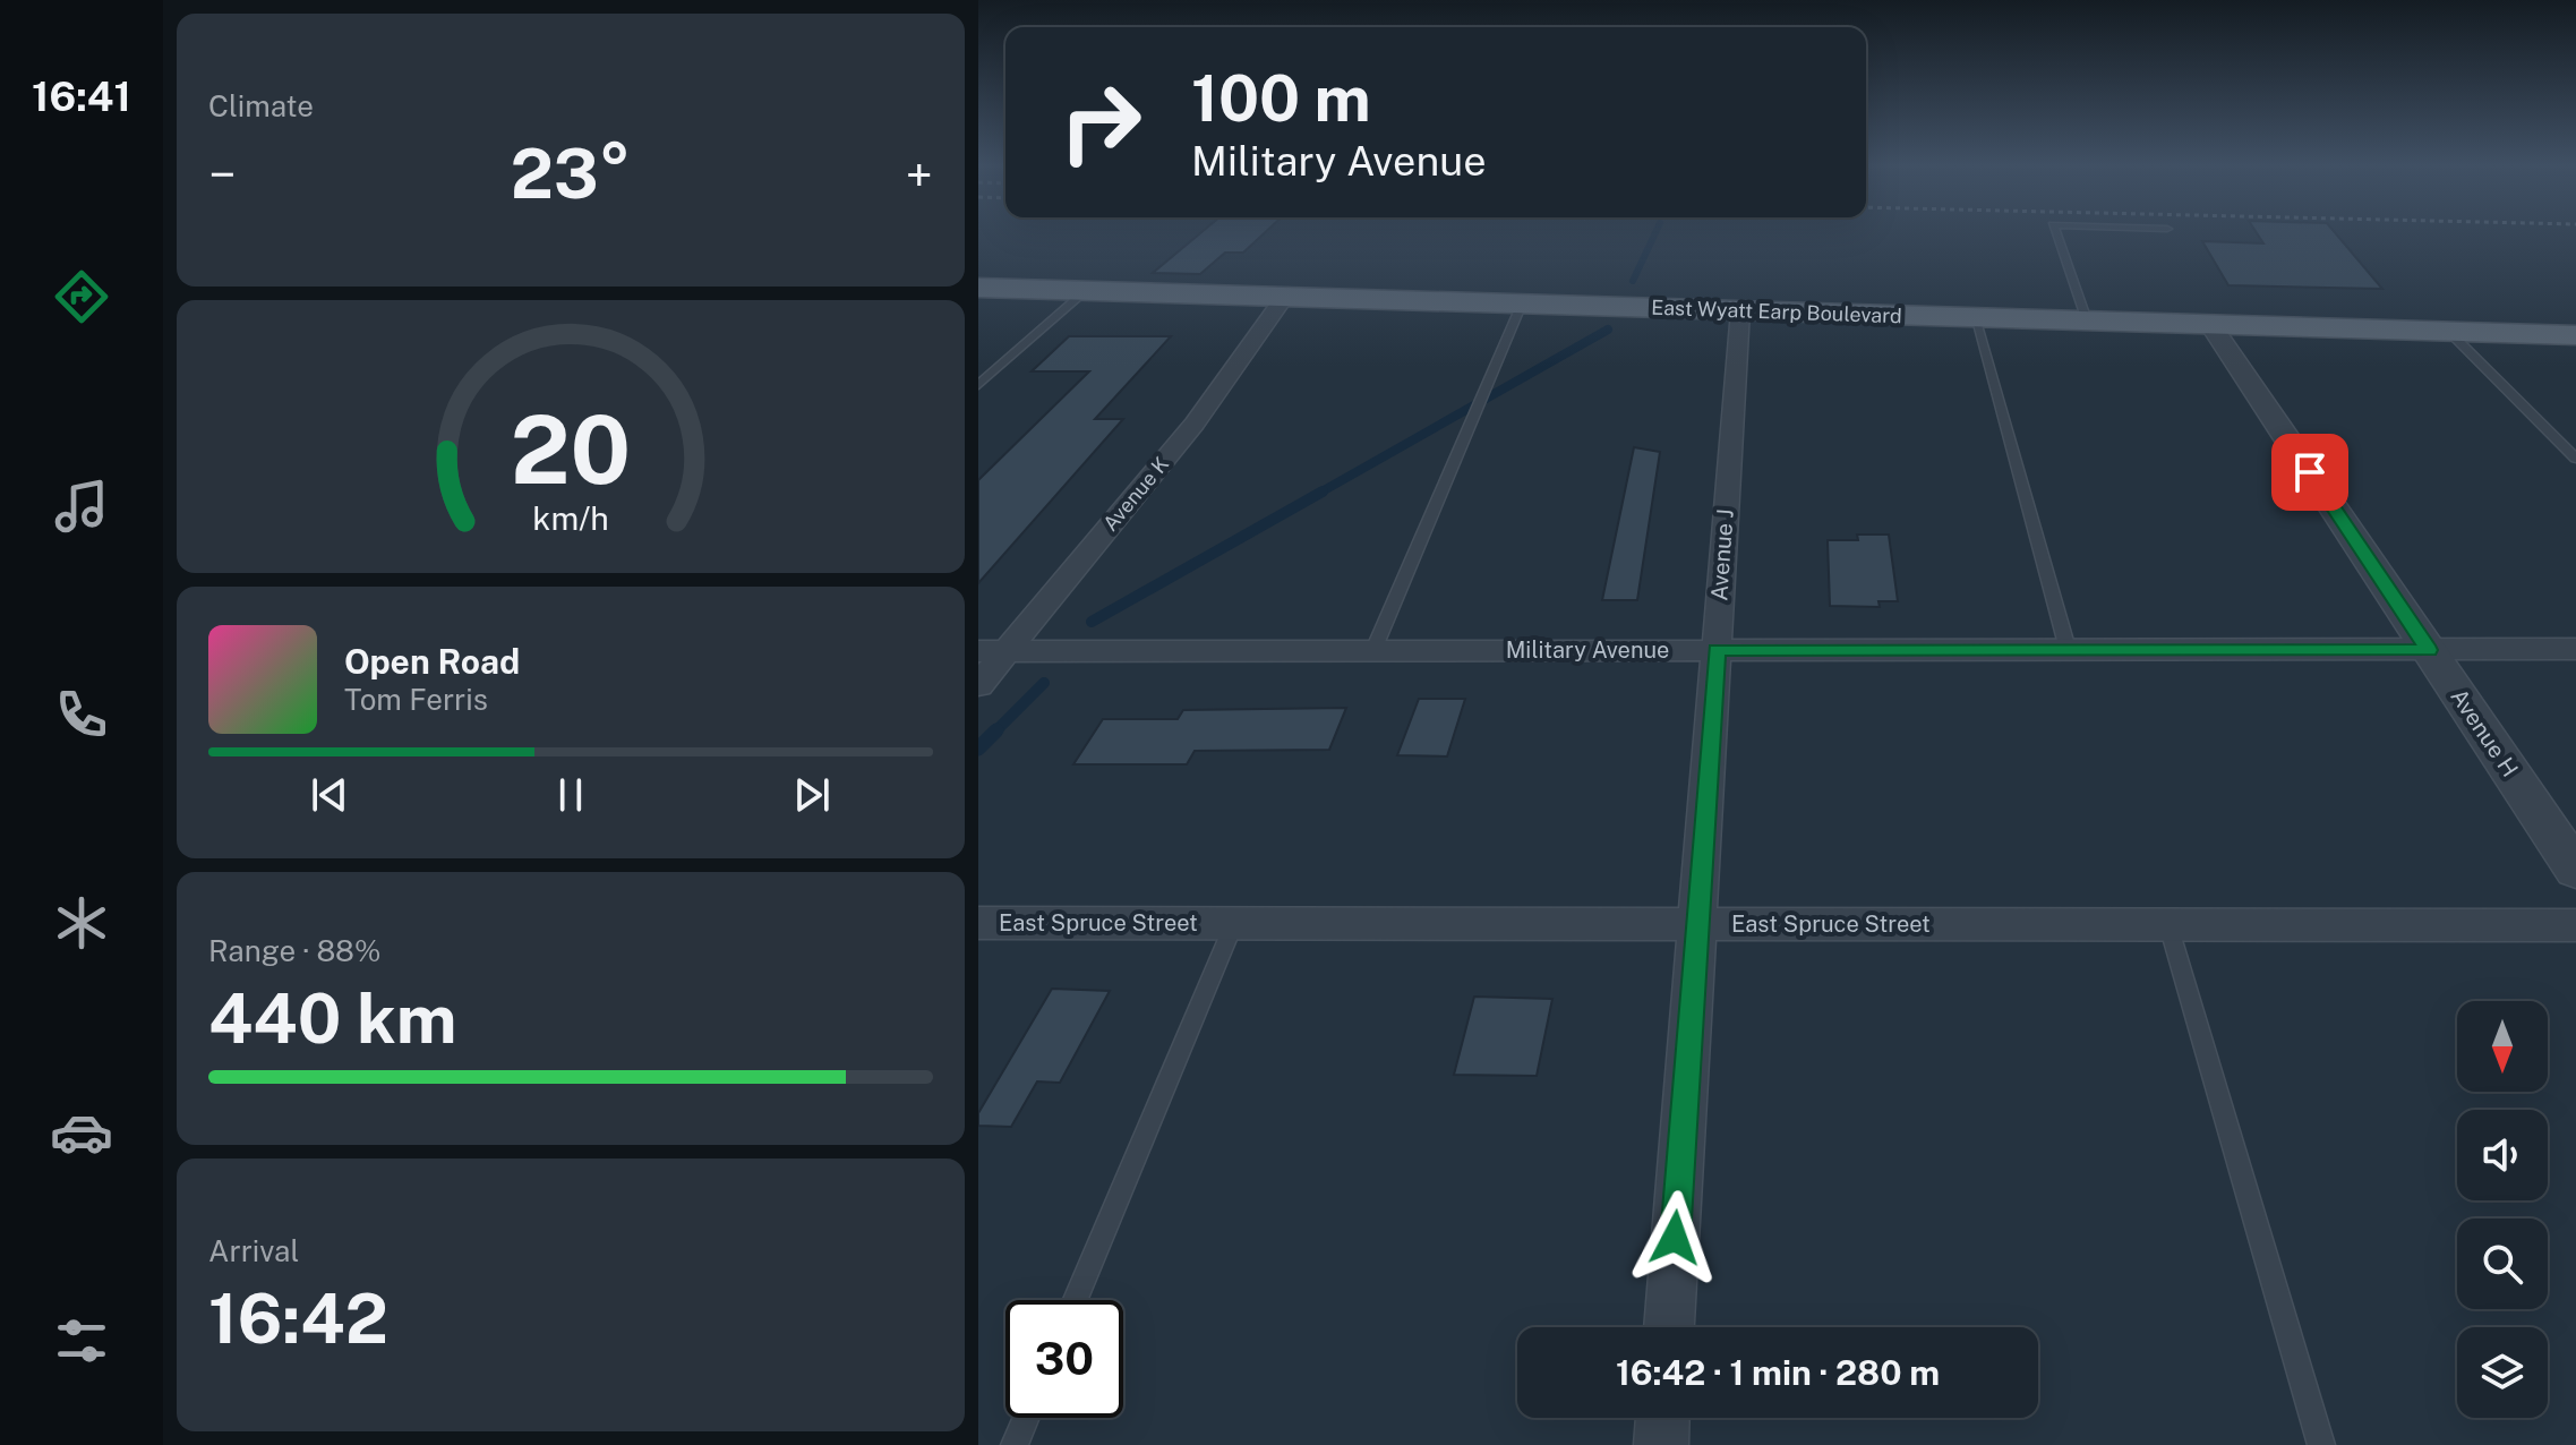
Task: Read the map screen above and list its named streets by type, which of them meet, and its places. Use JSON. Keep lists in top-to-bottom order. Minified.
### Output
{"streets":{"main road":["East Wyatt Earp Boulevard"],"street":["Avenue K","Avenue J","Military Avenue","Avenue H","East Spruce Street"]},"crossings":[["East Wyatt Earp Boulevard","Avenue K"],["East Wyatt Earp Boulevard","Avenue J"],["East Wyatt Earp Boulevard","Avenue H"],["Avenue K","Military Avenue"],["Avenue J","Military Avenue"],["Avenue J","East Spruce Street"],["Military Avenue","Avenue H"]],"north":"bottom","page":{"tabs":"16:41","tile":["Climate",["Range · 88%","440 km"],["Arrival","16:42"]],"turn":["100 m","Military Avenue"],"heat":["−","23°","+"],"song":["Open Road","Tom Ferris"],"limit":"30","trip":"16:42 · 1 min · 280 m","gauge":["20","km/h"]}}
